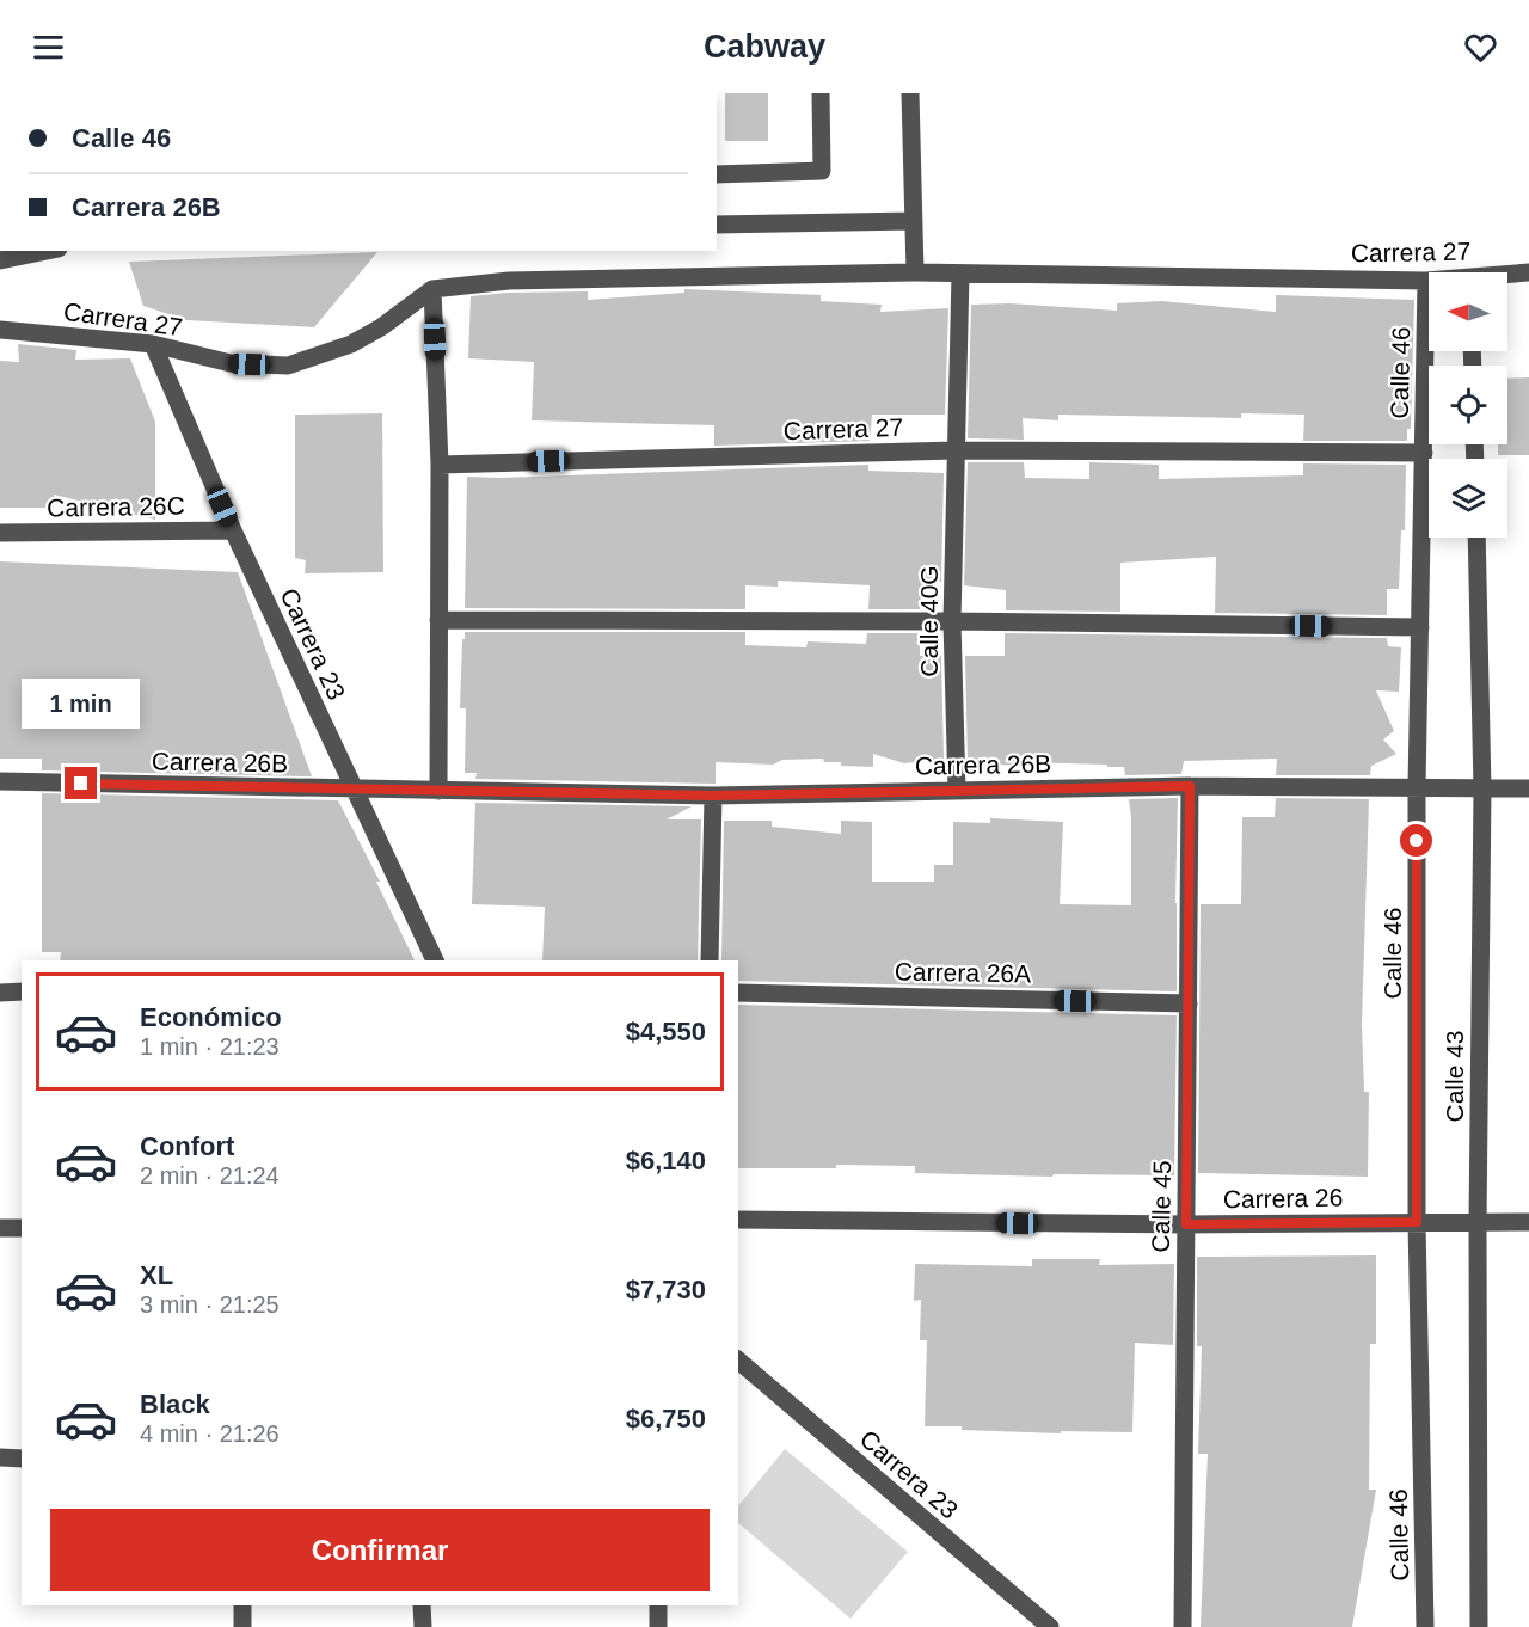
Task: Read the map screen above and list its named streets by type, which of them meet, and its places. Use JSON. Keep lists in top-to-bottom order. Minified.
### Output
{"streets":{"street":["Carrera 27","Calle 46","Carrera 26C","Calle 40G","Carrera 23","Carrera 26B","Carrera 26A","Calle 43","Carrera 26","Calle 45"]},"crossings":[["Carrera 27","Calle 46"],["Carrera 27","Calle 40G"],["Carrera 27","Carrera 23"],["Calle 46","Carrera 26B"],["Calle 46","Carrera 26"],["Carrera 26C","Carrera 23"],["Calle 40G","Carrera 26B"],["Carrera 23","Carrera 26B"],["Carrera 26B","Calle 43"],["Carrera 26B","Calle 45"],["Carrera 26A","Calle 45"],["Calle 43","Carrera 26"],["Carrera 26","Calle 45"]],"north":"left","page":{"header":"Cabway","banner":["Calle 46","Carrera 26B"],"bubble":"1 min","list":[{"name":"Económico","note":"1 min · 21:23","value":"$4,550"},{"name":"Confort","note":"2 min · 21:24","value":"$6,140"},{"name":"XL","note":"3 min · 21:25","value":"$7,730"},{"name":"Black","note":"4 min · 21:26","value":"$6,750"}],"buttons":"Confirmar"}}
